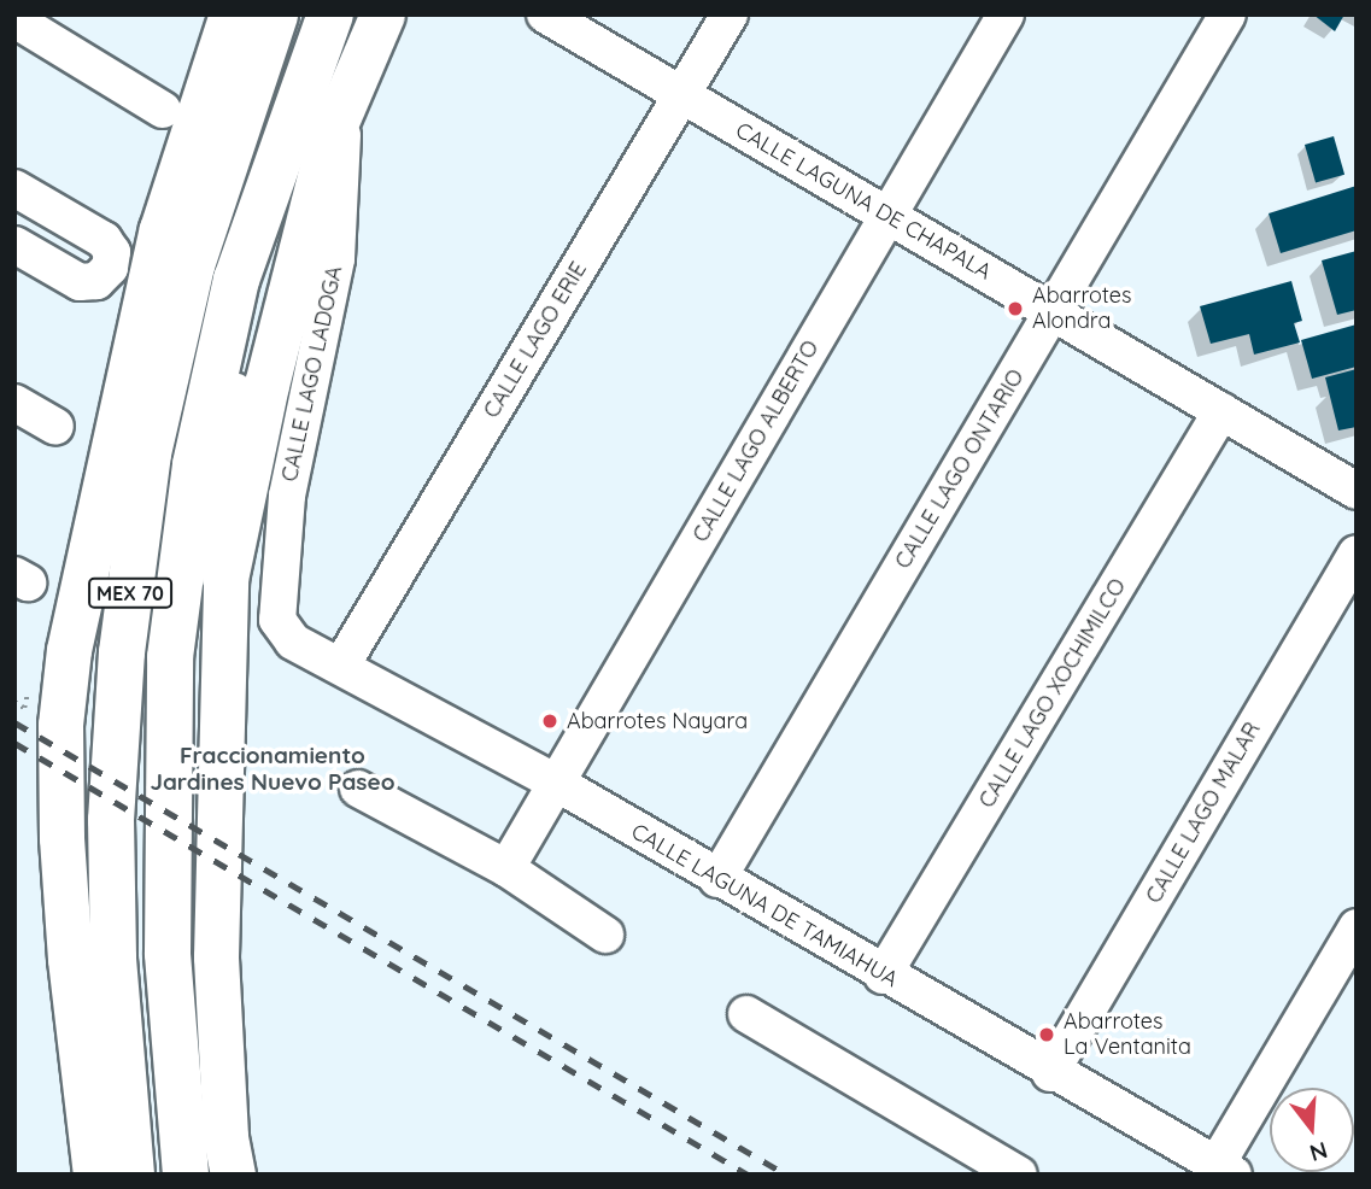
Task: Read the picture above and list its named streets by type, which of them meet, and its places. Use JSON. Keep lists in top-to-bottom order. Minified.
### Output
{"streets":{"highway":["MEX 70"],"street":["CALLE LAGUNA DE CHAPALA","CALLE LAGO ERIE","CALLE LAGO LADOGA","CALLE LAGO ALBERTO","CALLE LAGO ONTARIO","CALLE LAGO XOCHIMILCO","CALLE LAGO MALAR","CALLE LAGUNA DE TAMIAHUA"]},"crossings":[["CALLE LAGUNA DE CHAPALA","CALLE LAGO ERIE"],["CALLE LAGUNA DE CHAPALA","CALLE LAGO ALBERTO"],["CALLE LAGUNA DE CHAPALA","CALLE LAGO ONTARIO"],["CALLE LAGUNA DE CHAPALA","CALLE LAGO XOCHIMILCO"],["CALLE LAGO ERIE","CALLE LAGUNA DE TAMIAHUA"],["CALLE LAGO LADOGA","CALLE LAGUNA DE TAMIAHUA"],["CALLE LAGO ALBERTO","CALLE LAGUNA DE TAMIAHUA"],["CALLE LAGO ONTARIO","CALLE LAGUNA DE TAMIAHUA"],["CALLE LAGO XOCHIMILCO","CALLE LAGUNA DE TAMIAHUA"],["CALLE LAGO MALAR","CALLE LAGUNA DE TAMIAHUA"]],"districts":["Fraccionamiento Jardines Nuevo Paseo"],"places":["Abarrotes Alondra","Abarrotes Nayara","Abarrotes La Ventanita"],"north":"bottom"}
